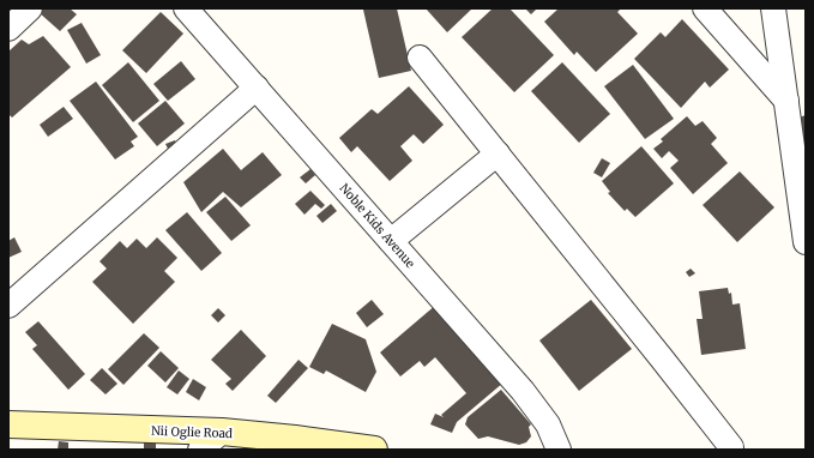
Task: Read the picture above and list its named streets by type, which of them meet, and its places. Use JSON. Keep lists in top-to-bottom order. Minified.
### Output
{"streets":{"street":["Noble Kids Avenue","Nii Oglie Road"]}}
